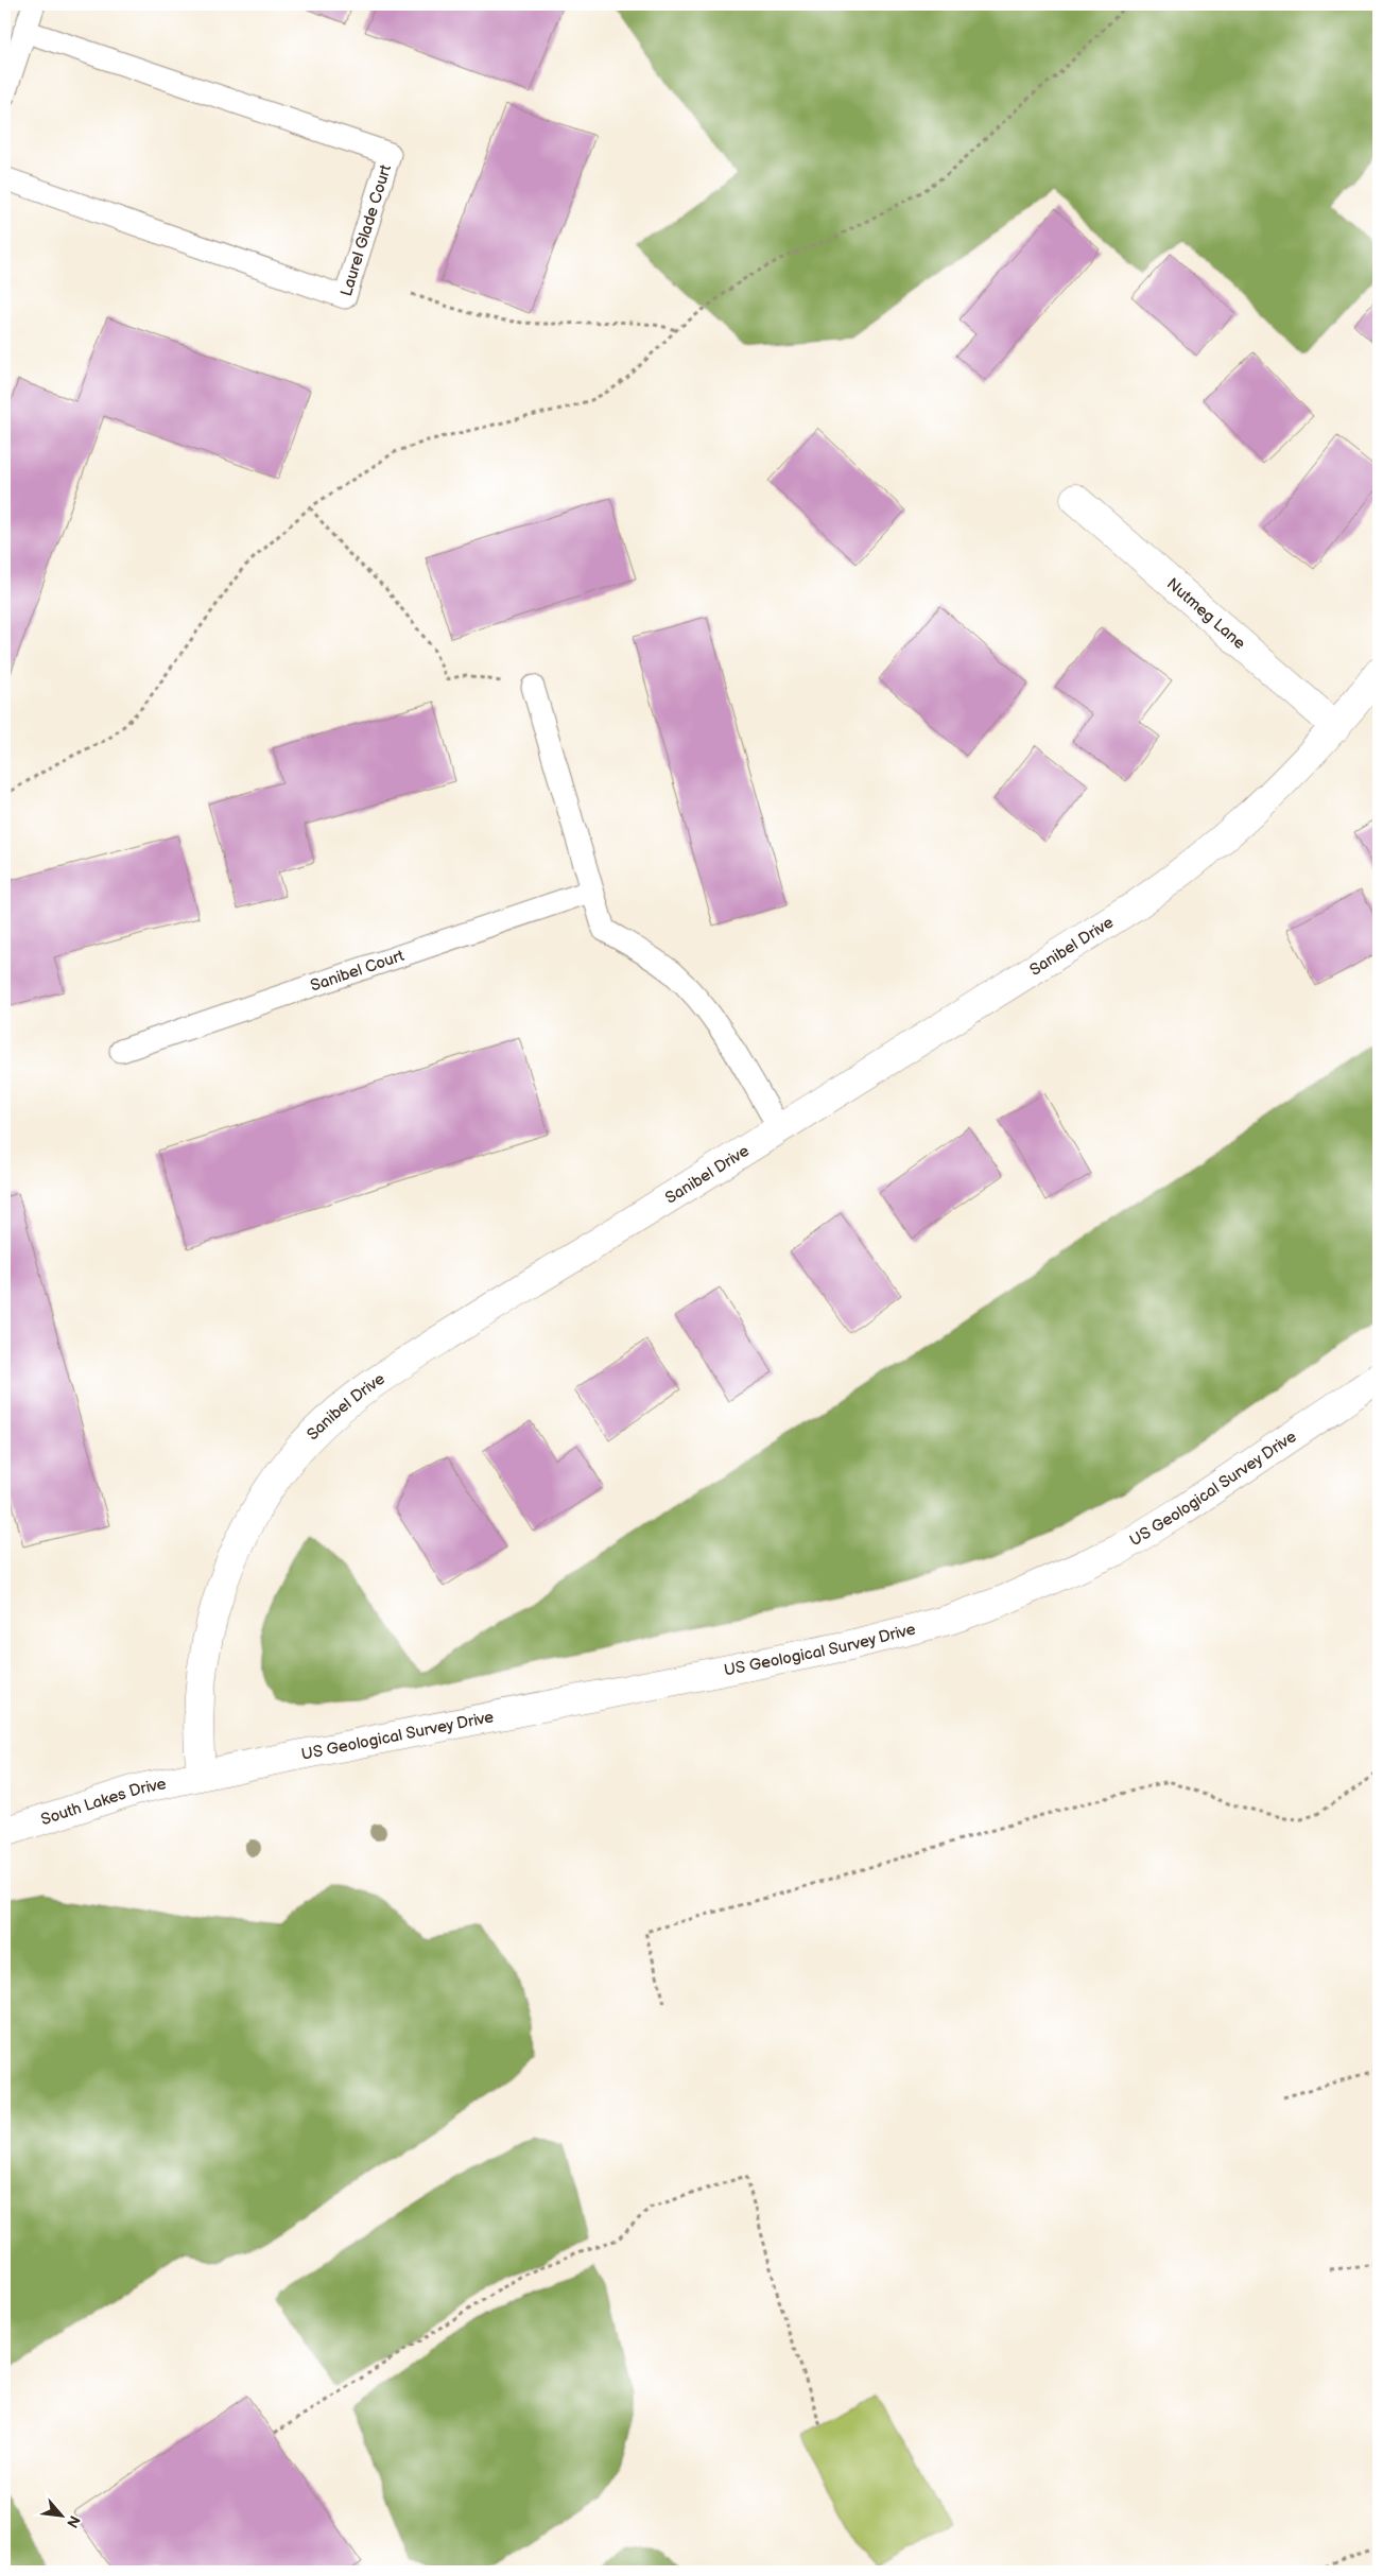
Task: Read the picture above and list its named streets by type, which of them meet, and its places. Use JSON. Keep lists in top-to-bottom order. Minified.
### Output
{"streets":{"street":["Nutmeg Lane","Sanibel Drive","US Geological Survey Drive","South Lakes Drive"],"lane":["Laurel Glade Court","Sanibel Court"]},"crossings":[["Nutmeg Lane","Sanibel Drive"],["Sanibel Drive","US Geological Survey Drive"],["Sanibel Drive","South Lakes Drive"],["US Geological Survey Drive","South Lakes Drive"]],"north":"bottom right"}
